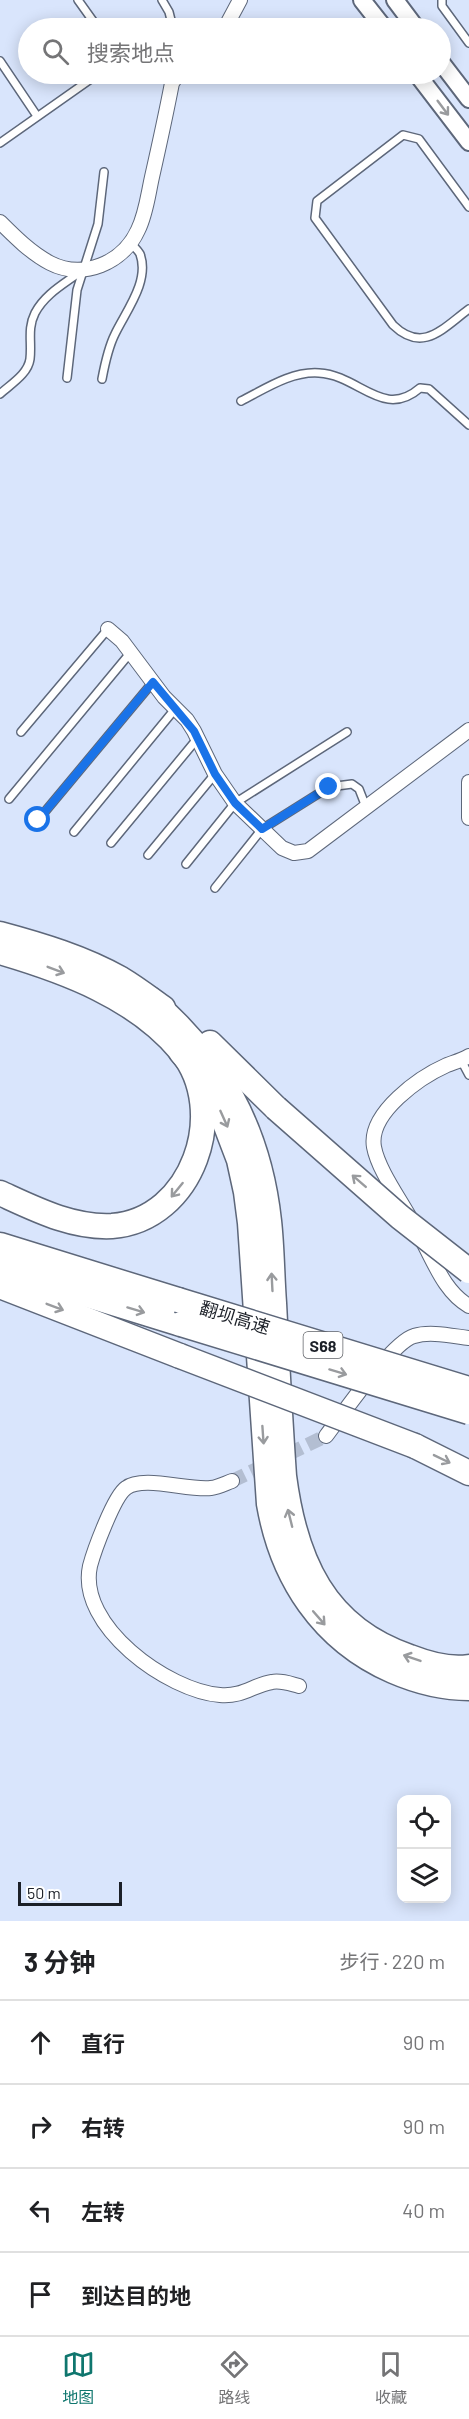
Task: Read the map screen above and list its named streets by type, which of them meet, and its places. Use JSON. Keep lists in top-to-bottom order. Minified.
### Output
{"streets":{"highway":["翻坝高速","S68"]},"scale_bar":"50 m","page":{"search":"搜索地点","scale":"50 m","heading":["3 分钟","步行 · 220 m"],"list":[["直行","90 m"],["右转","90 m"],["左转","40 m"],"到达目的地"],"nav":["地图","路线","收藏"]}}
